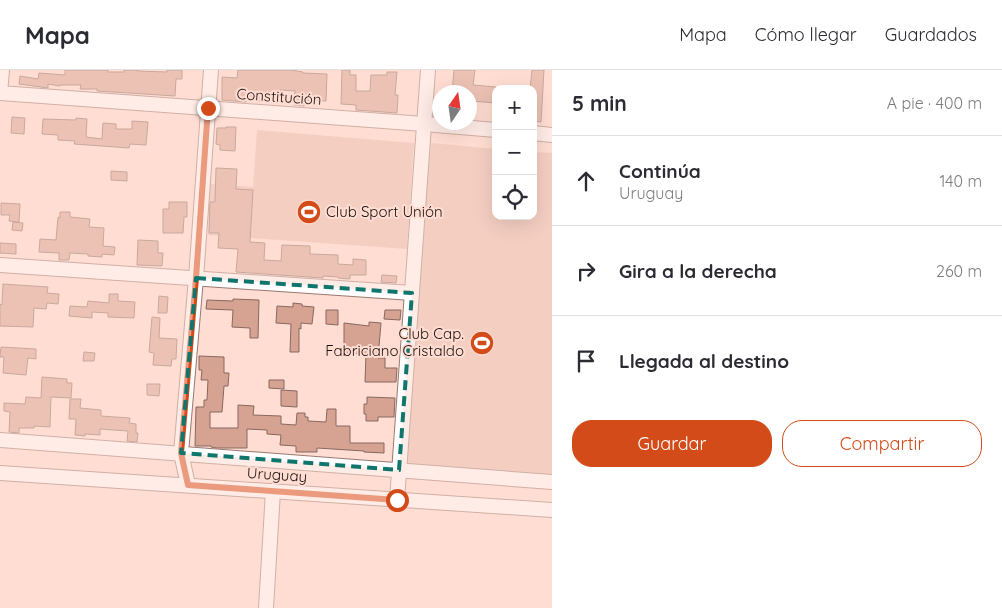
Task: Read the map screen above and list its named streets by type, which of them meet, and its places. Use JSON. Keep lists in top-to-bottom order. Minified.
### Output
{"streets":{"street":["Constitución","Uruguay"]},"places":{"sports":["Club Sport Unión","Club Cap. Fabriciano Cristaldo"]},"north":"top","page":{"header":"Mapa","nav":["Mapa","Cómo llegar","Guardados"],"heading":["5 min","A pie · 400 m"],"map_buttons":["+","−"],"list":[["Continúa","Uruguay","140 m"],["Gira a la derecha","260 m"],"Llegada al destino"],"buttons":["Guardar","Compartir"]}}
